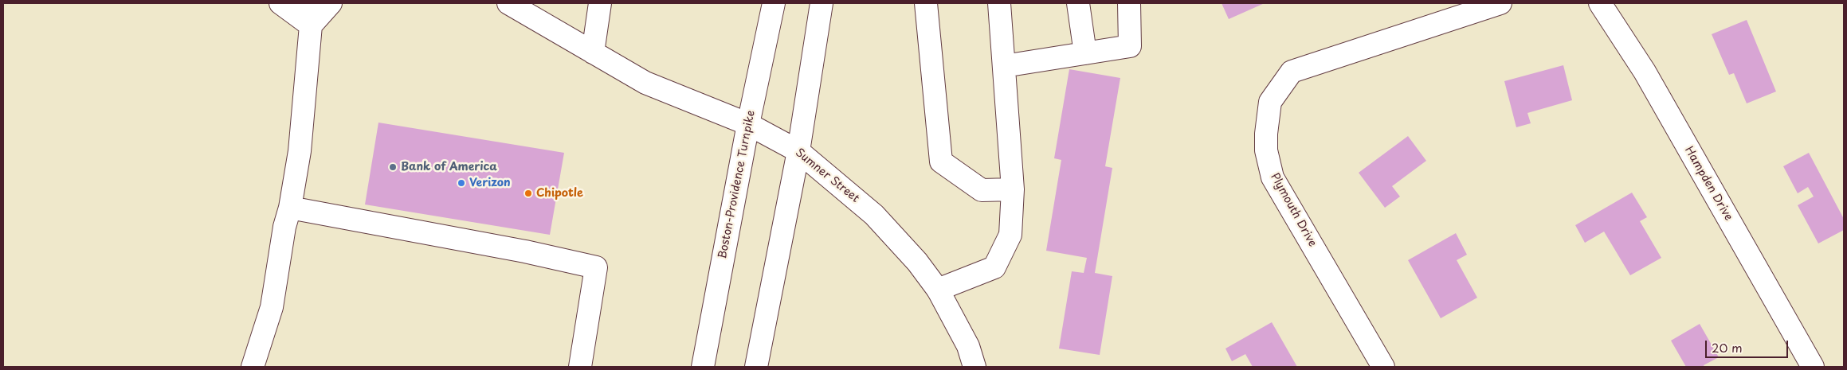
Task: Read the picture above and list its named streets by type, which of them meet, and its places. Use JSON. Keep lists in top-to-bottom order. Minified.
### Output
{"streets":{"street":["Sumner Street","Hampden Drive","Boston-Providence Turnpike","Plymouth Drive"]},"crossings":[["Sumner Street","Boston-Providence Turnpike"]],"places":["Bank of America","Verizon","Chipotle"],"scale_bar":"20 m"}
